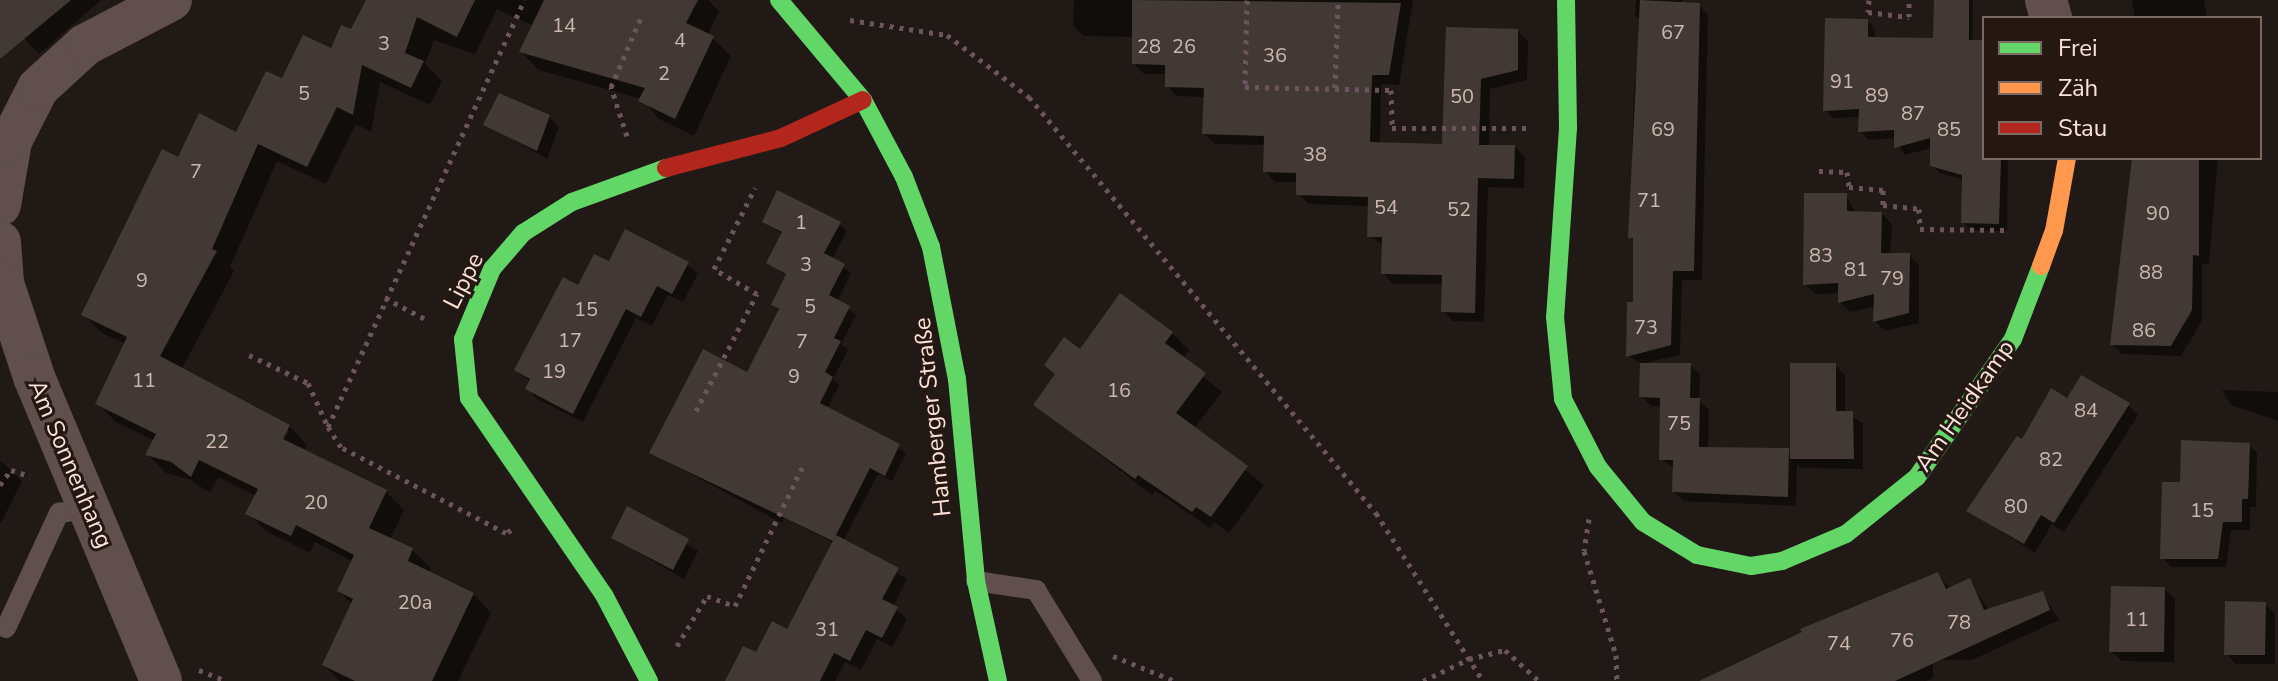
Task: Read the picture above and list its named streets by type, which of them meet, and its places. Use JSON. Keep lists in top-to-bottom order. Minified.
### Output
{"streets":{"street":["Lippe","Am Heidkamp","Hamberger Straße","Am Sonnenhang"]},"crossings":[["Lippe","Hamberger Straße"]],"house_numbers":["14","67","4","3","28","26","36","2","91","5","89","50","87","69","85","38","7","71","54","52","90","1","83","3","81","88","79","9","5","15","73","86","17","7","19","9","11","16","84","75","22","82","20","80","15","20a","11","78","31","76","74"],"legend":["Frei","Zäh","Stau"]}
